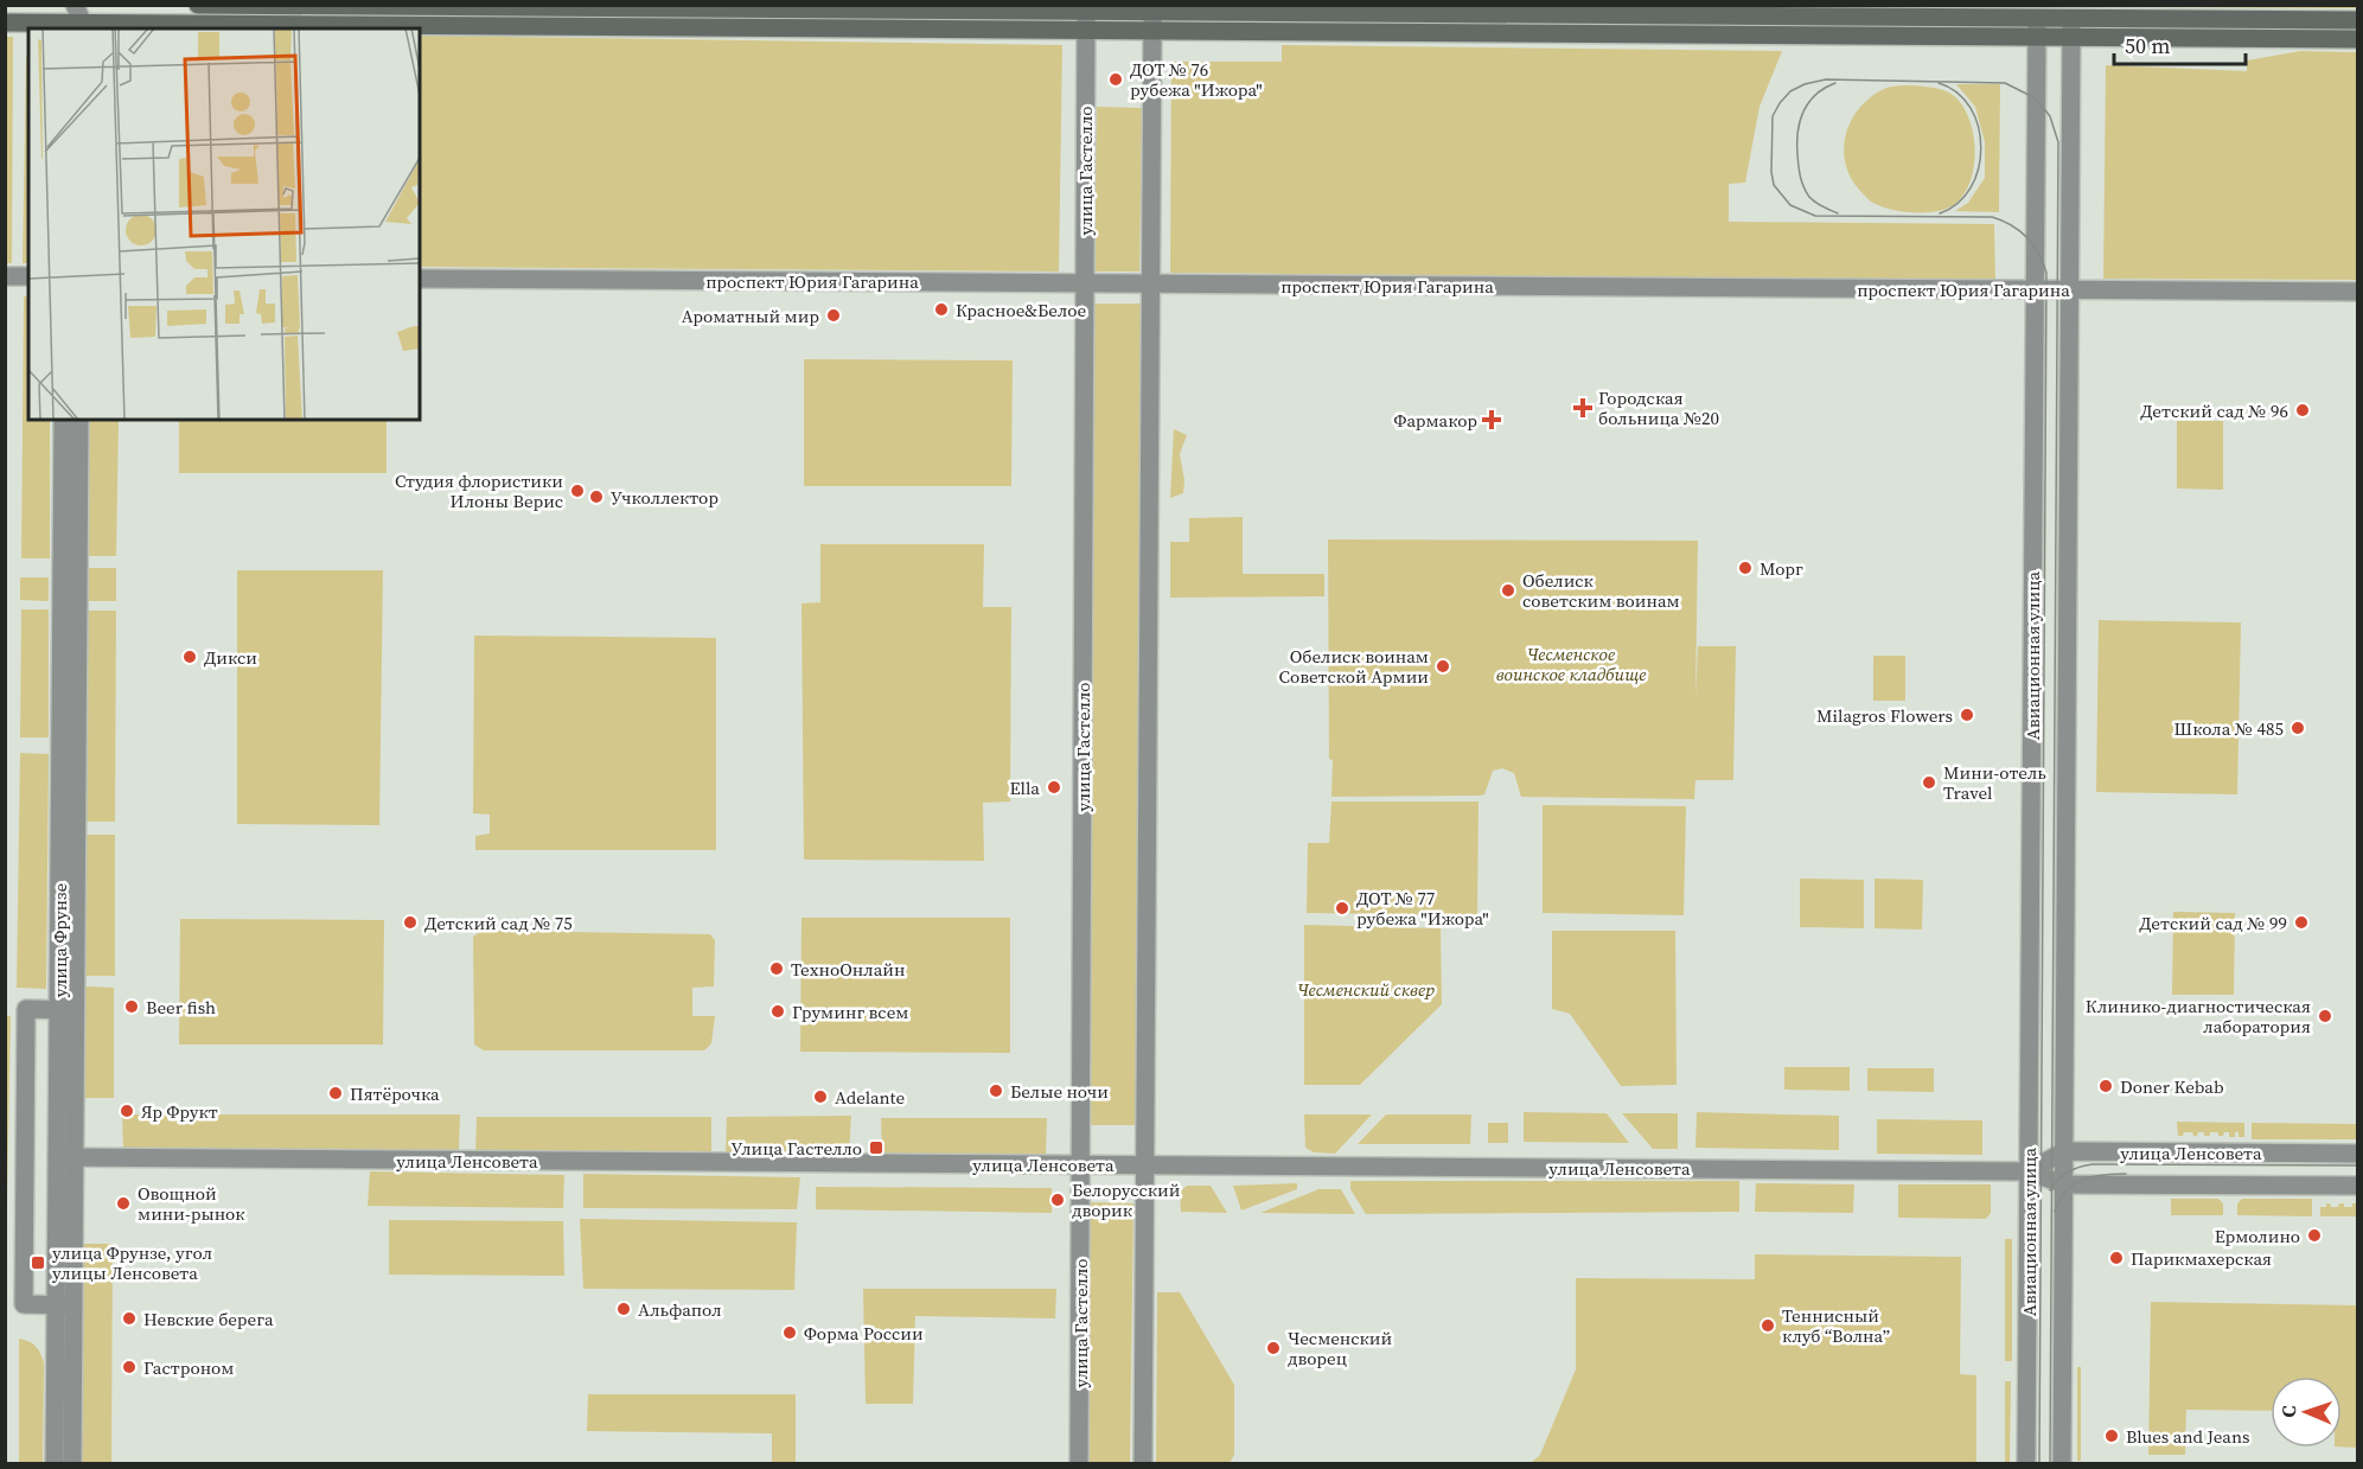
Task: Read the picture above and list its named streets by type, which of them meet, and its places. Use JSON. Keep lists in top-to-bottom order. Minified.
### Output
{"streets":{"street":["улица Гастелло","проспект Юрия Гагарина","Авиационная улица","улица Фрунзе","улица Ленсовета"]},"crossings":[["улица Гастелло","проспект Юрия Гагарина"],["улица Гастелло","улица Ленсовета"],["проспект Юрия Гагарина","Авиационная улица"],["Авиационная улица","улица Ленсовета"],["улица Фрунзе","улица Ленсовета"]],"parks":["Чесменское воинское кладбище","Чесменский сквер"],"places":{"other":["ДОТ № 76 рубежа \"Ижора\"","Красное&Белое","Ароматный мир","Детский сад № 96","Студия флористики Илоны Верис","Учколлектор","Морг","Обелиск советским воинам","Дикси","Обелиск воинам Советской Армии","Milagros Flowers","Школа № 485","Мини-отель Travel","Ella","ДОТ № 77 рубежа \"Ижора\"","Детский сад № 75","Детский сад № 99","ТехноОнлайн","Beer fish","Груминг всем","Клинико-диагностическая лаборатория","Doner Kebab","Белые ночи","Пятёрочка","Adelante","Яр Фрукт","Белорусский дворик","Овощной мини-рынок","Ермолино","Парикмахерская","Альфапол","Невские берега","Теннисный клуб “Волна”","Форма России","Чесменский дворец","Гастроном","Blues and Jeans"],"health":["Городская больница №20","Фармакор"],"transit":["Улица Гастелло","улица Фрунзе, угол улицы Ленсовета"]},"scale_bar":"50 m","north":"left"}
